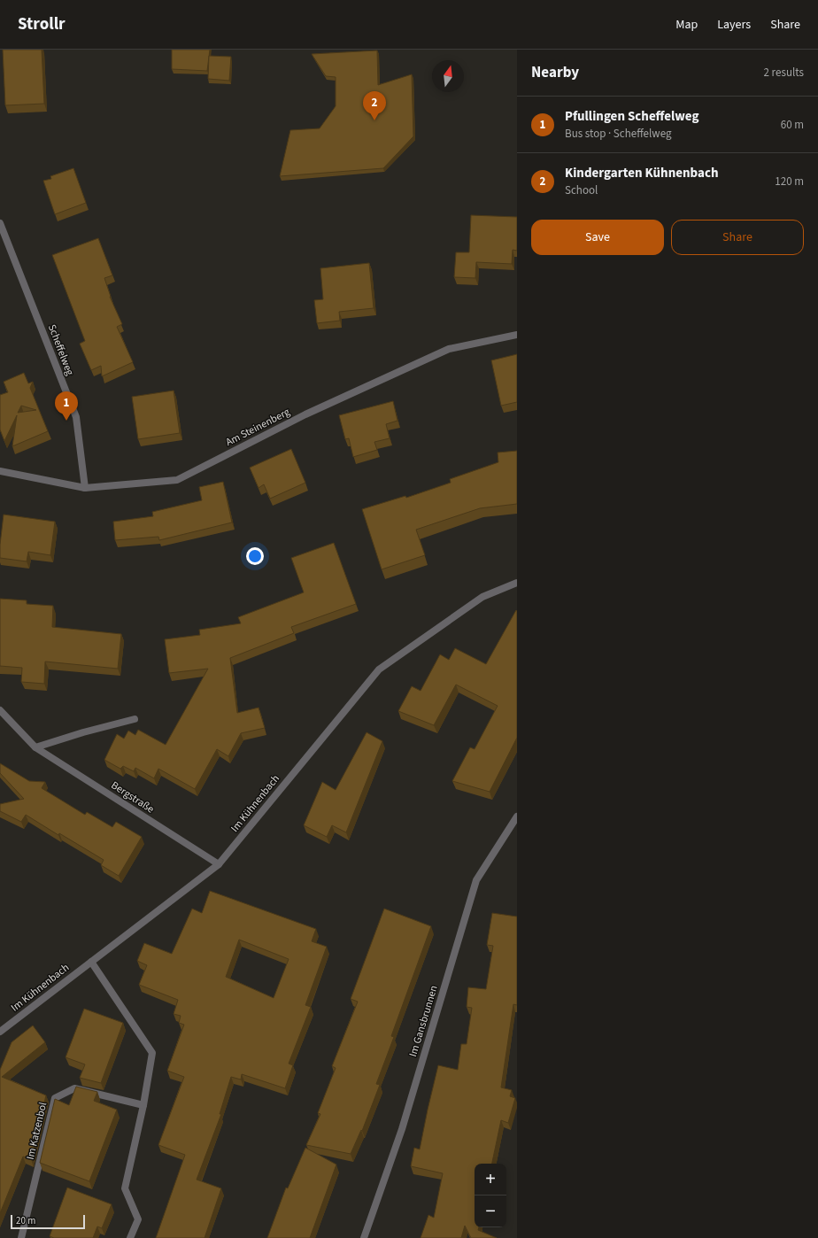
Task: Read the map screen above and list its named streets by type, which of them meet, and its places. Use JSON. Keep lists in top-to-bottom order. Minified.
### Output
{"streets":{"street":["Scheffelweg","Am Steinenberg","Bergstraße","Im Kühnenbach","Im Gansbrunnen","Im Katzenbol"]},"crossings":[["Scheffelweg","Am Steinenberg"],["Bergstraße","Im Kühnenbach"]],"scale_bar":"20 m","north":"top","page":{"header":"Strollr","nav":["Map","Layers","Share"],"heading":["Nearby","2 results"],"pins":["2","1"],"list":[{"mark":"1","name":"Pfullingen Scheffelweg","note":"Bus stop · Scheffelweg","value":"60 m"},{"mark":"2","name":"Kindergarten Kühnenbach","note":"School","value":"120 m"}],"buttons":["Save","Share"],"map_buttons":["+","−"],"scale":"20 m"}}
